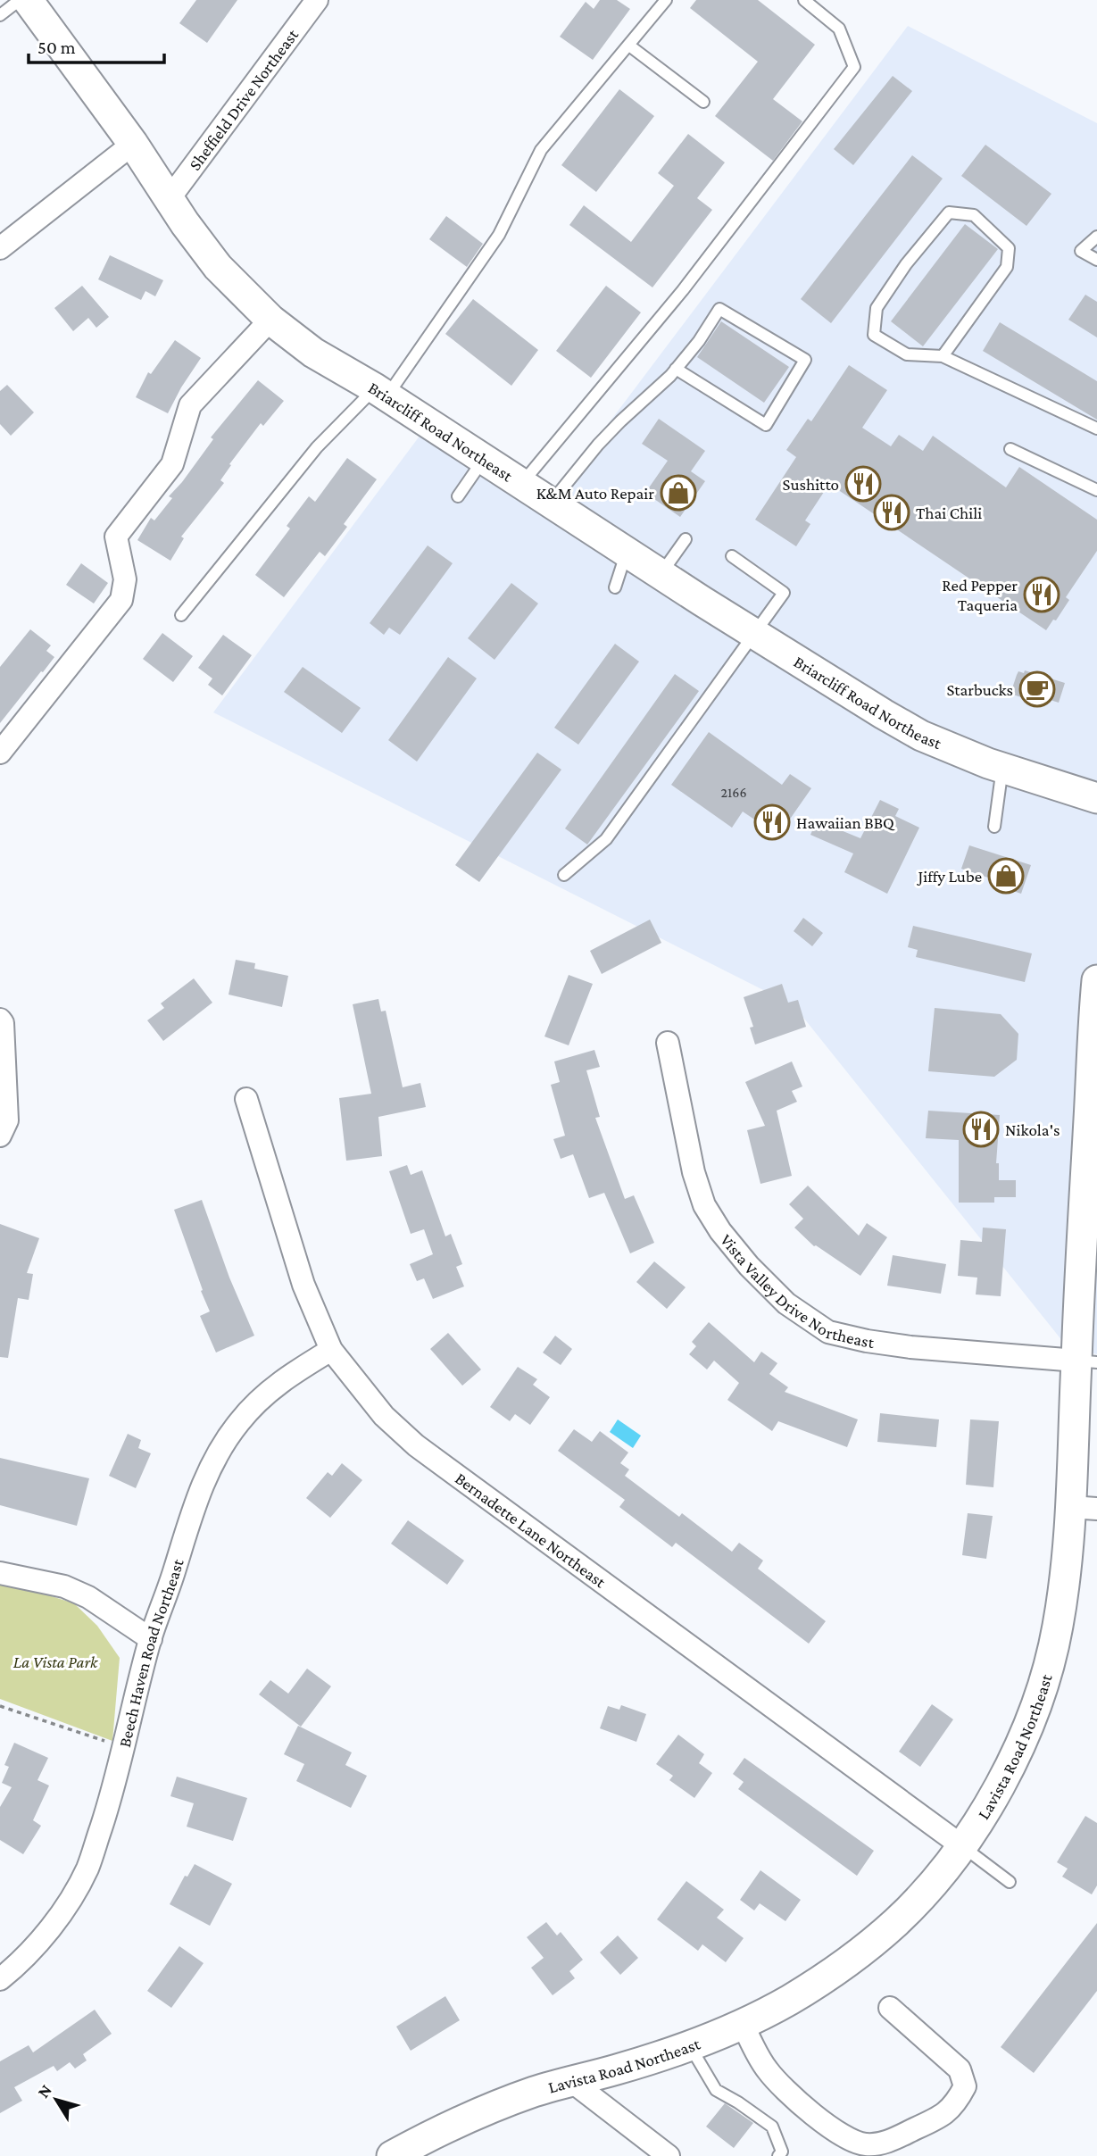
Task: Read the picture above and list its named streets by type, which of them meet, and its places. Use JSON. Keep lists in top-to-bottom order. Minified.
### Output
{"streets":{"main road":["Briarcliff Road Northeast","Lavista Road Northeast"],"street":["Sheffield Drive Northeast","Vista Valley Drive Northeast","Bernadette Lane Northeast","Beech Haven Road Northeast"]},"crossings":[["Sheffield Drive Northeast","Briarcliff Road Northeast"],["Vista Valley Drive Northeast","Lavista Road Northeast"],["Bernadette Lane Northeast","Beech Haven Road Northeast"],["Bernadette Lane Northeast","Lavista Road Northeast"]],"parks":["La Vista Park"],"places":{"restaurant":["Sushitto","Thai Chili","Red Pepper Taqueria","Hawaiian BBQ","Nikola's"],"shop":["K&M Auto Repair","Jiffy Lube"],"cafe":["Starbucks"]},"house_numbers":["2166"],"scale_bar":"50 m","north":"top left"}
